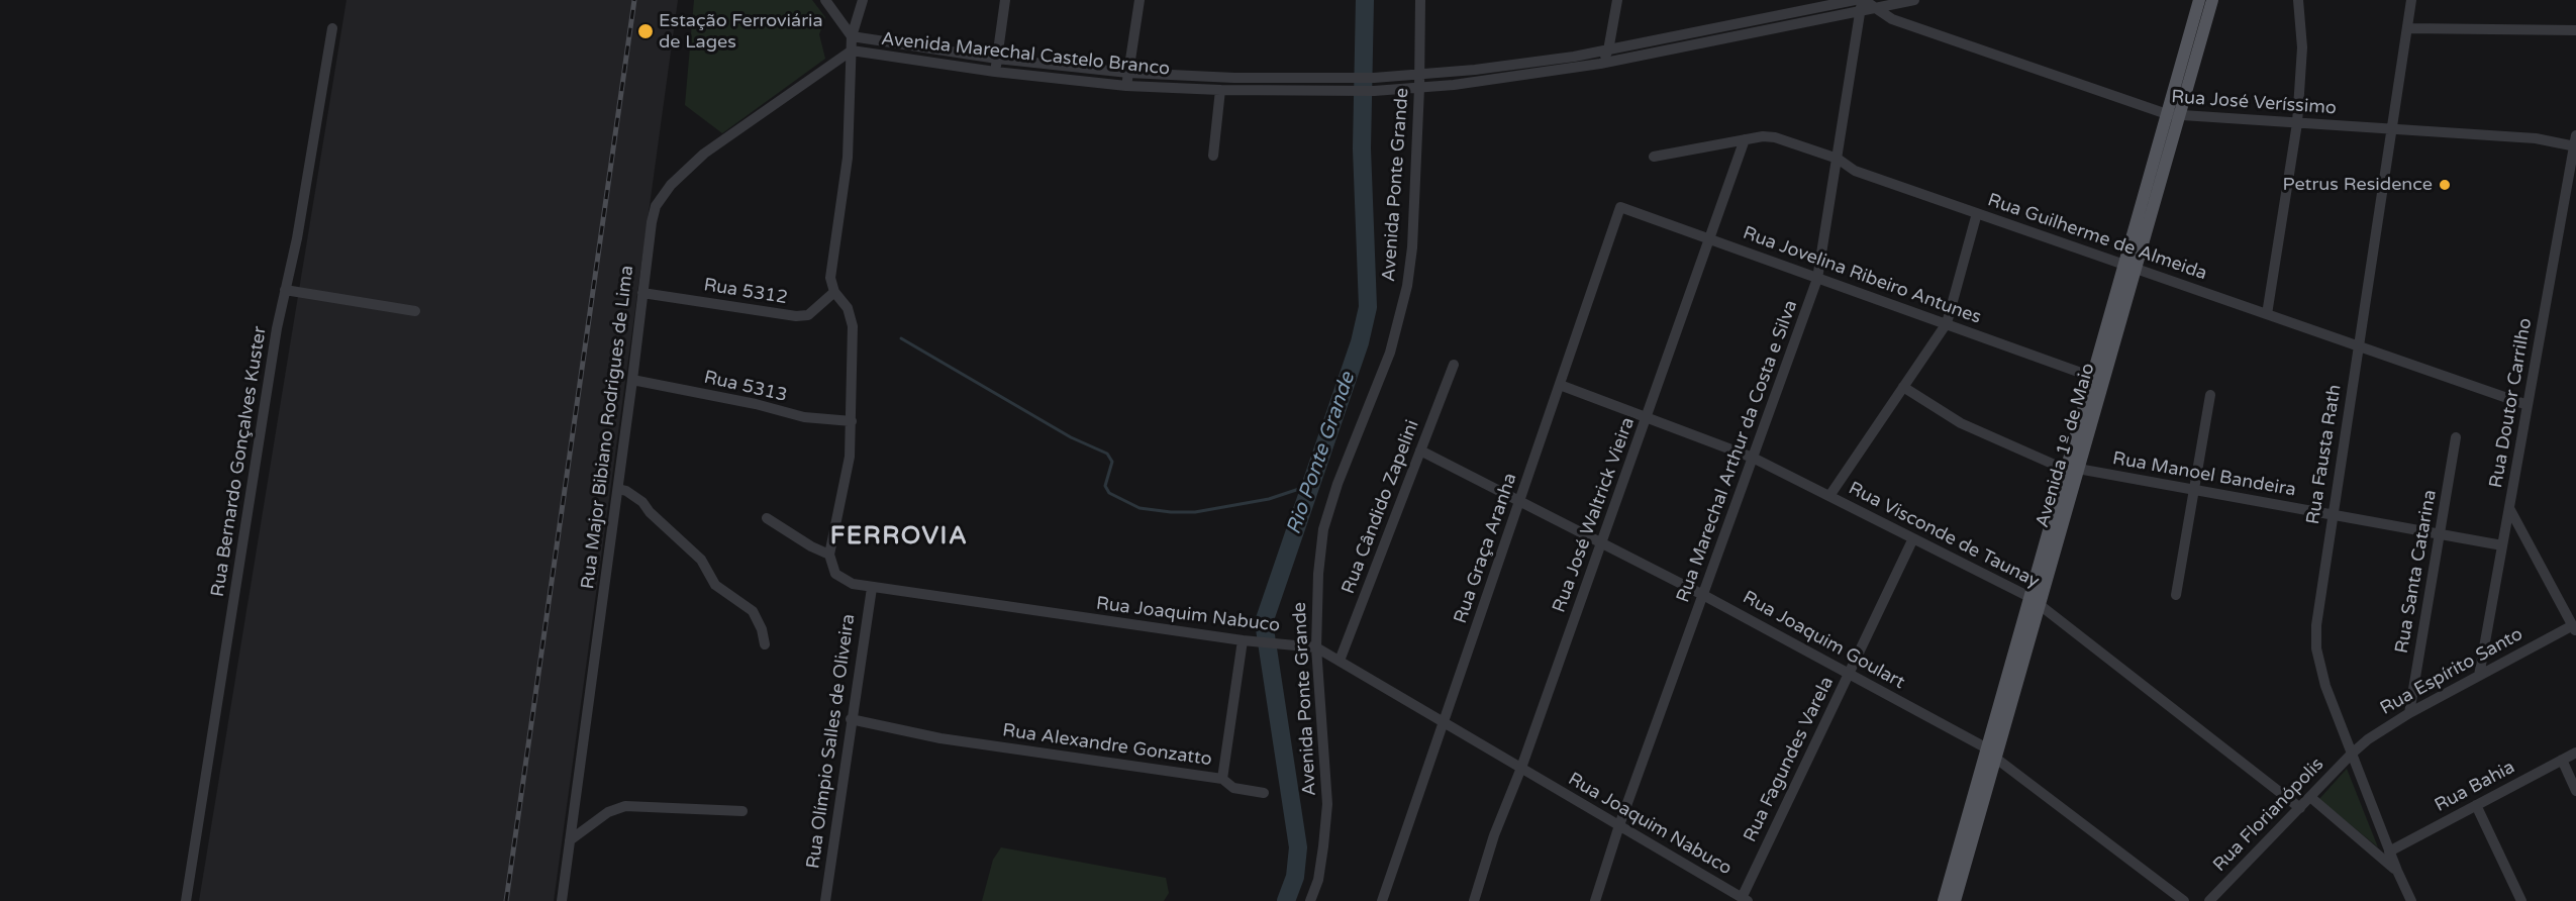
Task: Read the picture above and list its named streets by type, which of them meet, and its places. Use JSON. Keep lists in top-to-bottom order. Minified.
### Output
{"streets":{"main road":["Avenida 1º de Maio"],"street":["Avenida Marechal Castelo Branco","Rua José Veríssimo","Avenida Ponte Grande","Rua Guilherme de Almeida","Rua Jovelina Ribeiro Antunes","Rua 5312","Rua 5313","Rua Doutor Carrilho","Rua Major Bibiano Rodrigues de Lima","Rua Marechal Arthur da Costa e Silva","Rua Fausta Rath","Rua Bernardo Gonçalves Kuster","Rua Manoel Bandeira","Rua Cândido Zapelini","Rua José Waltrick Vieira","Rua Visconde de Taunay","Rua Graça Aranha","Rua Santa Catarina","Rua Joaquim Nabuco","Rua Joaquim Goulart","Rua Espírito Santo","Rua Olímpio Salles de Oliveira","Rua Alexandre Gonzatto","Rua Fagundes Varela","Rua Bahia","Rua Florianópolis"]},"crossings":[["Avenida Marechal Castelo Branco","Rua José Veríssimo"],["Avenida Marechal Castelo Branco","Avenida Ponte Grande"],["Avenida Marechal Castelo Branco","Rua Major Bibiano Rodrigues de Lima"],["Avenida Marechal Castelo Branco","Rua Marechal Arthur da Costa e Silva"],["Rua José Veríssimo","Rua Doutor Carrilho"],["Rua José Veríssimo","Avenida 1º de Maio"],["Rua José Veríssimo","Rua Fausta Rath"],["Avenida Ponte Grande","Rua Joaquim Nabuco"],["Rua Guilherme de Almeida","Rua Doutor Carrilho"],["Rua Guilherme de Almeida","Avenida 1º de Maio"],["Rua Guilherme de Almeida","Rua Marechal Arthur da Costa e Silva"],["Rua Guilherme de Almeida","Rua Fausta Rath"],["Rua Guilherme de Almeida","Rua José Waltrick Vieira"],["Rua Jovelina Ribeiro Antunes","Avenida 1º de Maio"],["Rua Jovelina Ribeiro Antunes","Rua Marechal Arthur da Costa e Silva"],["Rua Jovelina Ribeiro Antunes","Rua José Waltrick Vieira"],["Rua Jovelina Ribeiro Antunes","Rua Graça Aranha"],["Rua 5312","Rua Major Bibiano Rodrigues de Lima"],["Rua 5313","Rua Major Bibiano Rodrigues de Lima"],["Rua Doutor Carrilho","Rua Manoel Bandeira"],["Rua Doutor Carrilho","Rua Espírito Santo"],["Avenida 1º de Maio","Rua Manoel Bandeira"],["Avenida 1º de Maio","Rua Visconde de Taunay"],["Avenida 1º de Maio","Rua Joaquim Goulart"],["Rua Marechal Arthur da Costa e Silva","Rua Visconde de Taunay"],["Rua Marechal Arthur da Costa e Silva","Rua Joaquim Nabuco"],["Rua Marechal Arthur da Costa e Silva","Rua Joaquim Goulart"],["Rua Fausta Rath","Rua Manoel Bandeira"],["Rua Fausta Rath","Rua Espírito Santo"],["Rua Fausta Rath","Rua Bahia"],["Rua Fausta Rath","Rua Florianópolis"],["Rua Manoel Bandeira","Rua Santa Catarina"],["Rua Cândido Zapelini","Rua Joaquim Nabuco"],["Rua Cândido Zapelini","Rua Joaquim Goulart"],["Rua José Waltrick Vieira","Rua Visconde de Taunay"],["Rua José Waltrick Vieira","Rua Joaquim Nabuco"],["Rua José Waltrick Vieira","Rua Joaquim Goulart"],["Rua Visconde de Taunay","Rua Graça Aranha"],["Rua Visconde de Taunay","Rua Fagundes Varela"],["Rua Visconde de Taunay","Rua Florianópolis"],["Rua Graça Aranha","Rua Joaquim Nabuco"],["Rua Graça Aranha","Rua Joaquim Goulart"],["Rua Santa Catarina","Rua Espírito Santo"],["Rua Joaquim Nabuco","Rua Olímpio Salles de Oliveira"],["Rua Joaquim Nabuco","Rua Alexandre Gonzatto"],["Rua Joaquim Nabuco","Rua Fagundes Varela"],["Rua Joaquim Goulart","Rua Fagundes Varela"],["Rua Espírito Santo","Rua Florianópolis"],["Rua Olímpio Salles de Oliveira","Rua Alexandre Gonzatto"]],"districts":["FERROVIA"],"water":["Rio Ponte Grande"],"places":["Estação Ferroviária de Lages","Petrus Residence"]}
